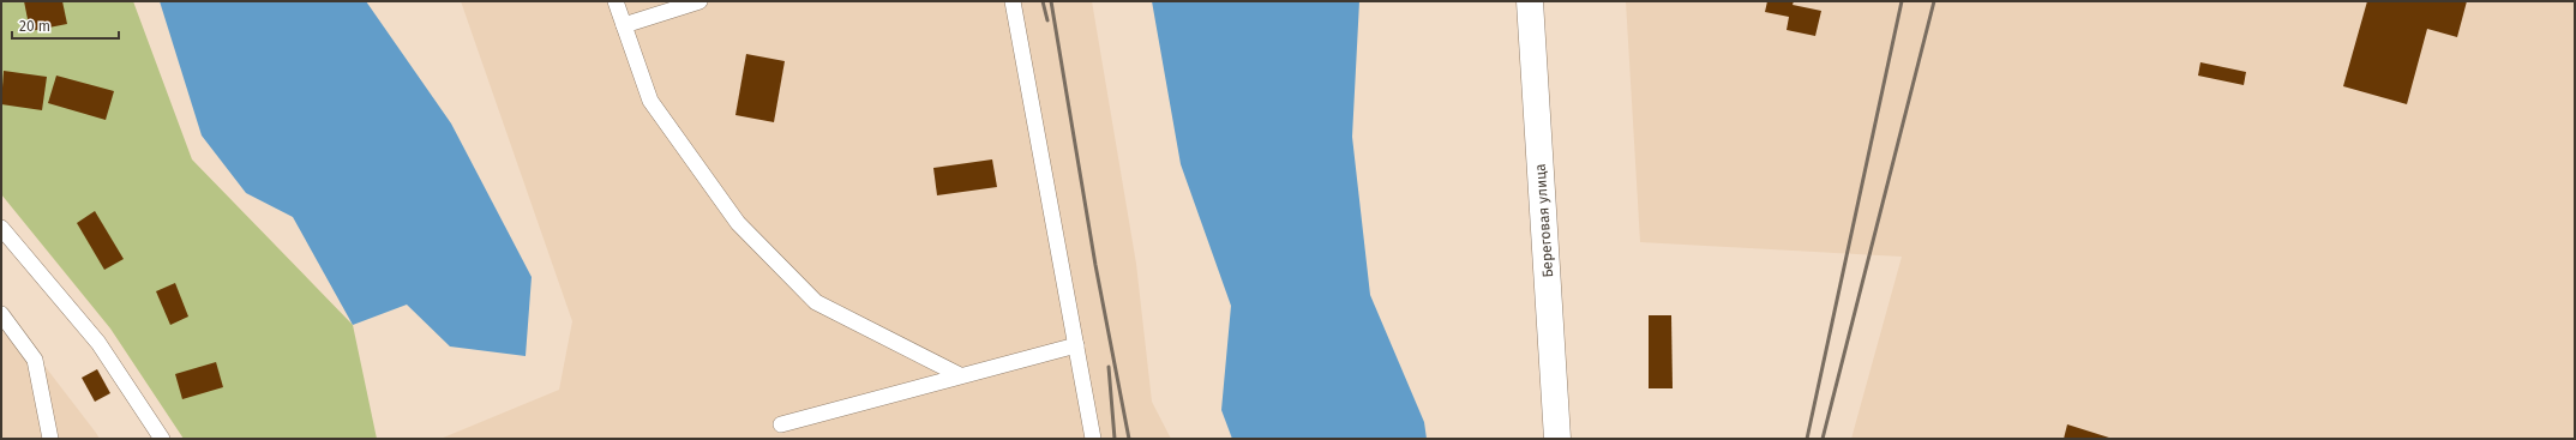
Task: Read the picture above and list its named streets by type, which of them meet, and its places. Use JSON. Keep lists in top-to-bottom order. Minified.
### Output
{"streets":{"street":["Береговая улица"]},"scale_bar":"20 m"}
